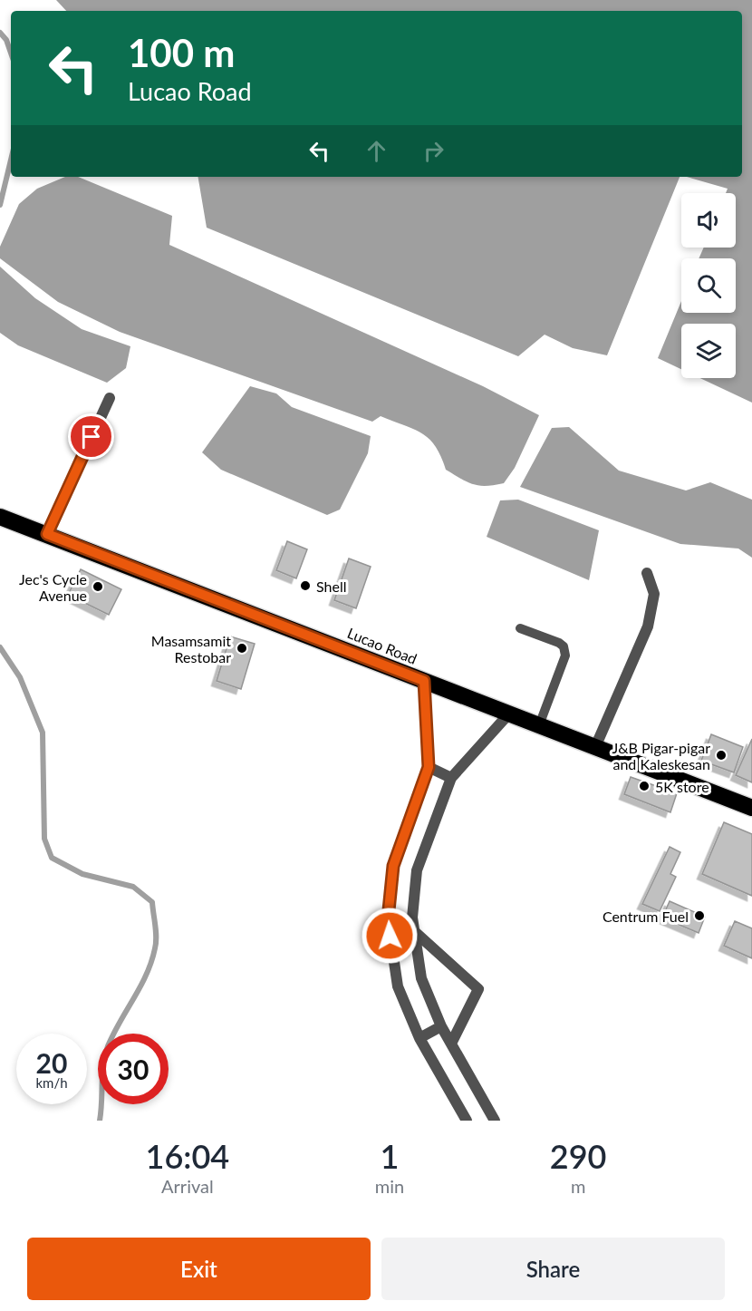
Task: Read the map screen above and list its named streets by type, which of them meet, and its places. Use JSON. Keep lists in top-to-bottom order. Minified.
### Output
{"streets":{"highway":["Lucao Road"]},"places":["Shell","Jec's Cycle Avenue","Masamsamit Restobar","J&B Pigar-pigar and Kaleskesan","5K store","Centrum Fuel"],"page":{"turn":["100 m","Lucao Road"],"speed":"20 km/h","limit":"30","eta":["16:04","Arrival","1","min","290","m"],"buttons":["Exit","Share"]}}
